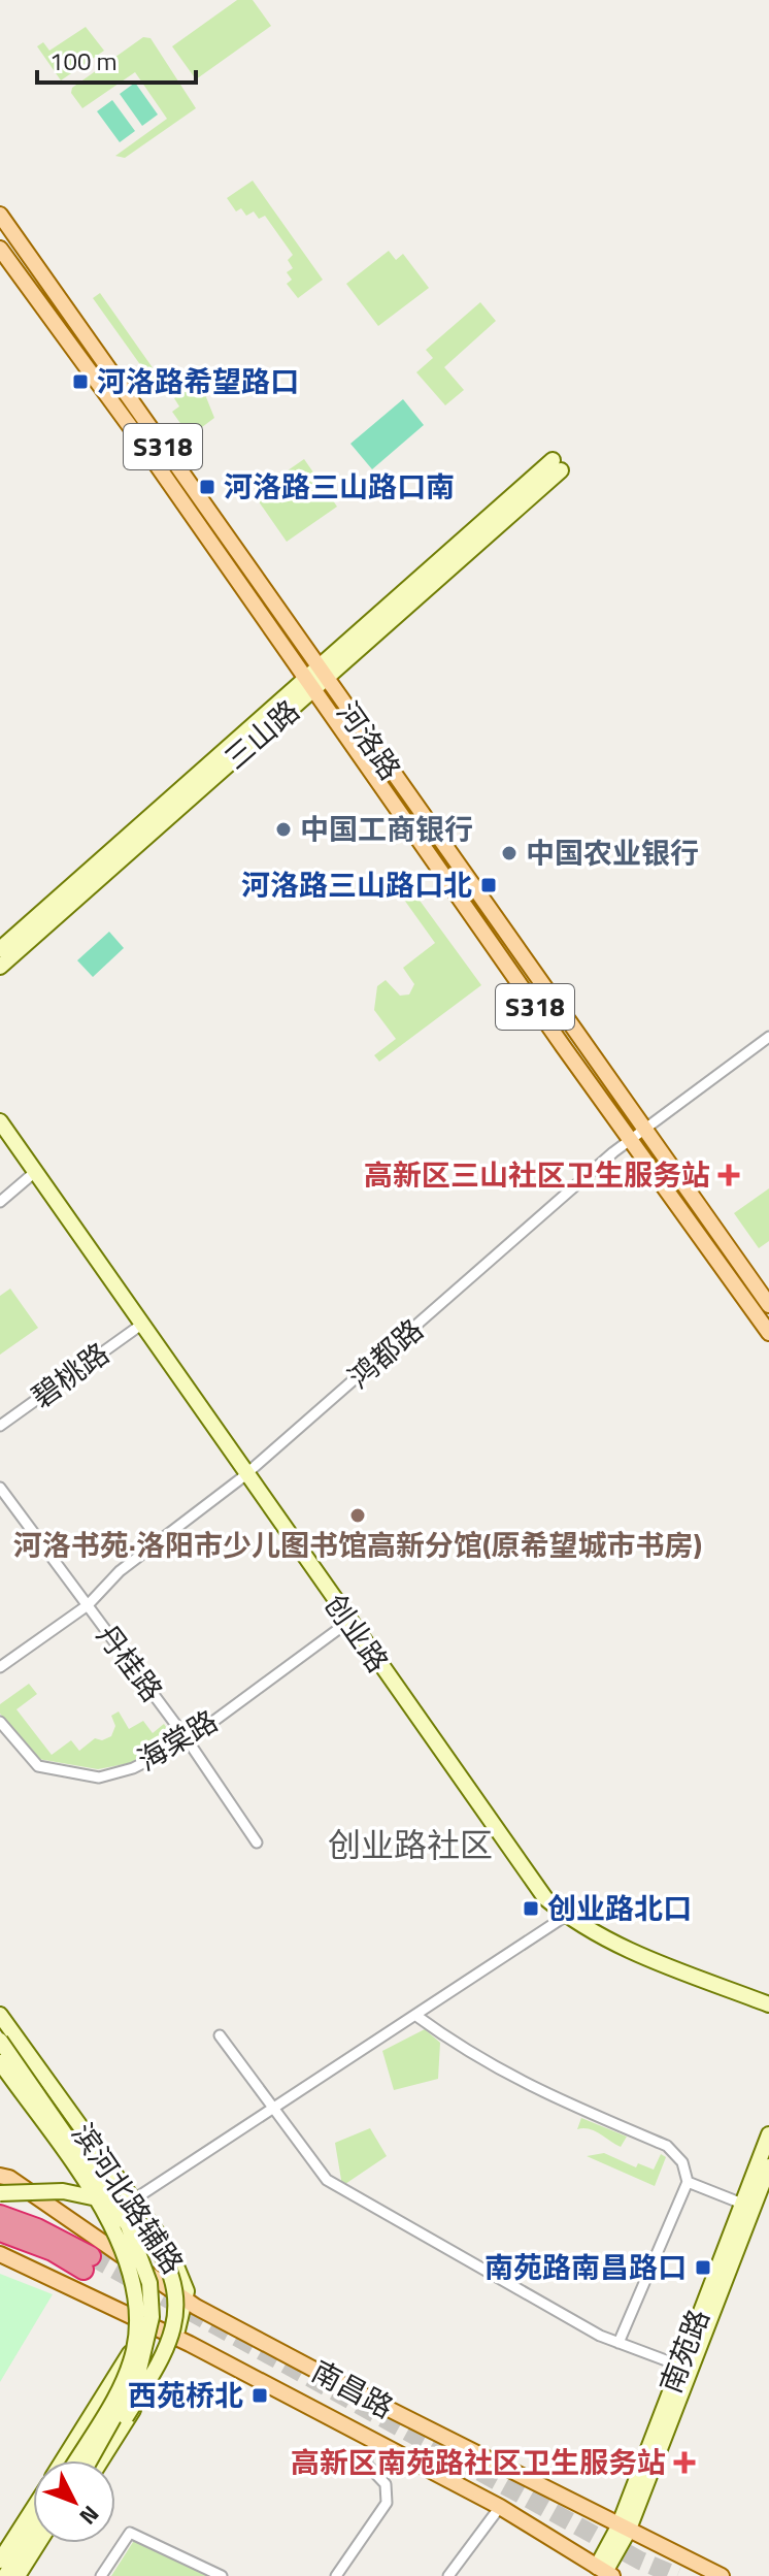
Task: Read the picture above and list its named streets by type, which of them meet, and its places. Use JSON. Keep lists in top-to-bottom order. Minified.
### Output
{"streets":{"main road":["S318","河洛路","南昌路"],"street":["三山路","鸿都路","碧桃路","创业路","丹桂路","海棠路","滨河北路辅路","南苑路"]},"crossings":[["三山路","河洛路"],["河洛路","鸿都路"],["鸿都路","创业路"],["鸿都路","丹桂路"],["碧桃路","创业路"],["创业路","海棠路"],["丹桂路","海棠路"],["滨河北路辅路","南昌路"],["南苑路","南昌路"]],"districts":["创业路社区"],"places":{"transit":["河洛路希望路口","河洛路三山路口南","河洛路三山路口北","创业路北口","南苑路南昌路口","西苑桥北"],"other":["中国工商银行","中国农业银行","河洛书苑·洛阳市少儿图书馆高新分馆(原希望城市书房)"],"health":["高新区三山社区卫生服务站","高新区南苑路社区卫生服务站"]},"scale_bar":"100 m","north":"bottom right"}
